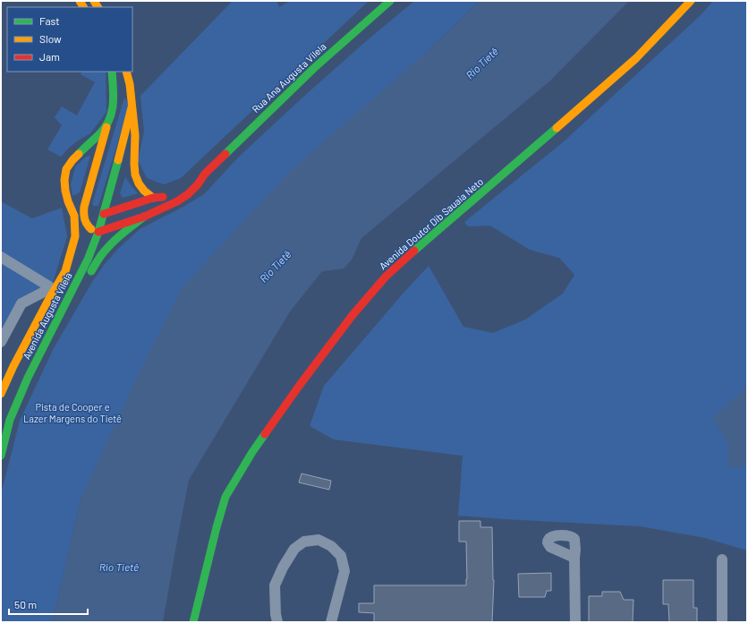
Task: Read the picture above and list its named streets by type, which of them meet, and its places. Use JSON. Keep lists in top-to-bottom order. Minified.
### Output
{"streets":{"main road":["Rua Ana Augusta Vilela","Avenida Doutor Dib Sauaia Neto","Avenida Augusta Vilela"]},"water":["Rio Tietê"],"parks":["Pista de Cooper e Lazer Margens do Tietê"],"legend":["Fast","Slow","Jam"],"scale_bar":"50 m"}
